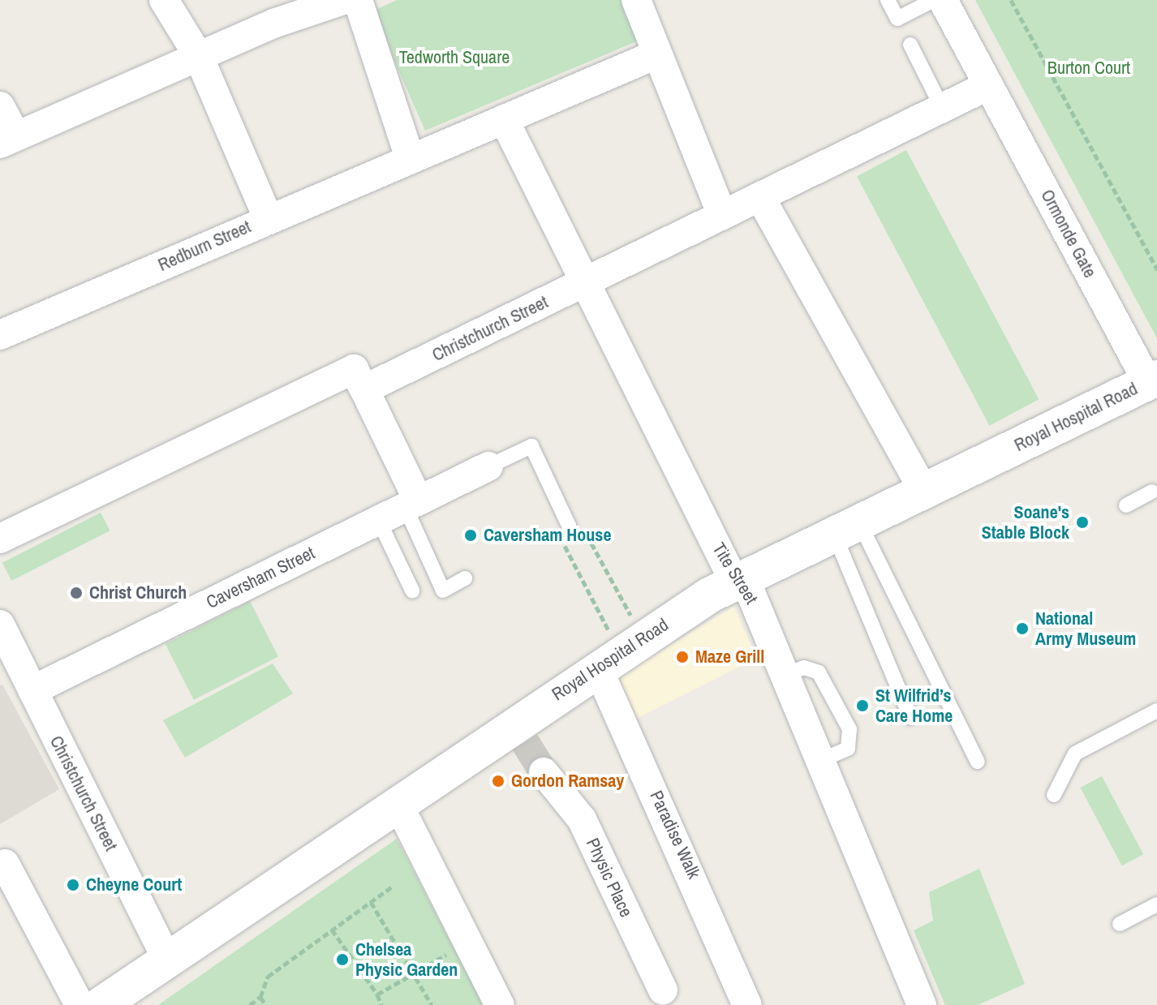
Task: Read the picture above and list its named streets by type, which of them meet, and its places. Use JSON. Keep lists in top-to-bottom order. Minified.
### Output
{"streets":{"main road":["Royal Hospital Road"],"street":["Ormonde Gate","Redburn Street","Christchurch Street","Tite Street","Caversham Street","Paradise Walk","Physic Place"]},"crossings":[["Ormonde Gate","Christchurch Street"],["Ormonde Gate","Royal Hospital Road"],["Christchurch Street","Royal Hospital Road"],["Christchurch Street","Tite Street"],["Christchurch Street","Caversham Street"],["Royal Hospital Road","Tite Street"],["Royal Hospital Road","Paradise Walk"]],"parks":["Tedworth Square","Burton Court"],"places":["Soane's Stable Block","Caversham House","Christ Church","National Army Museum","Maze Grill","St Wilfrid’s Care Home","Gordon Ramsay","Cheyne Court","Chelsea Physic Garden"]}
